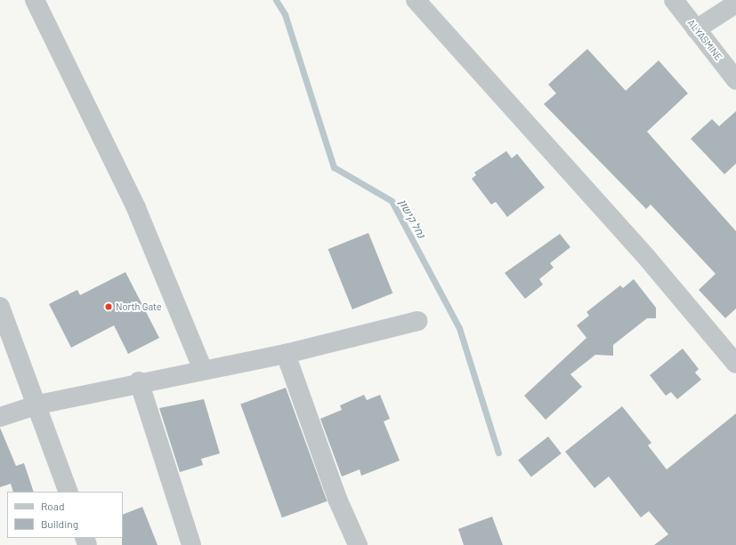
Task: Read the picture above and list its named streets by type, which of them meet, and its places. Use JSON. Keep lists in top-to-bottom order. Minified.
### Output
{"streets":{"street":["ALYASMINE"]},"water":["נחל קישון"],"places":["North Gate"],"legend":["Road","Building"]}
